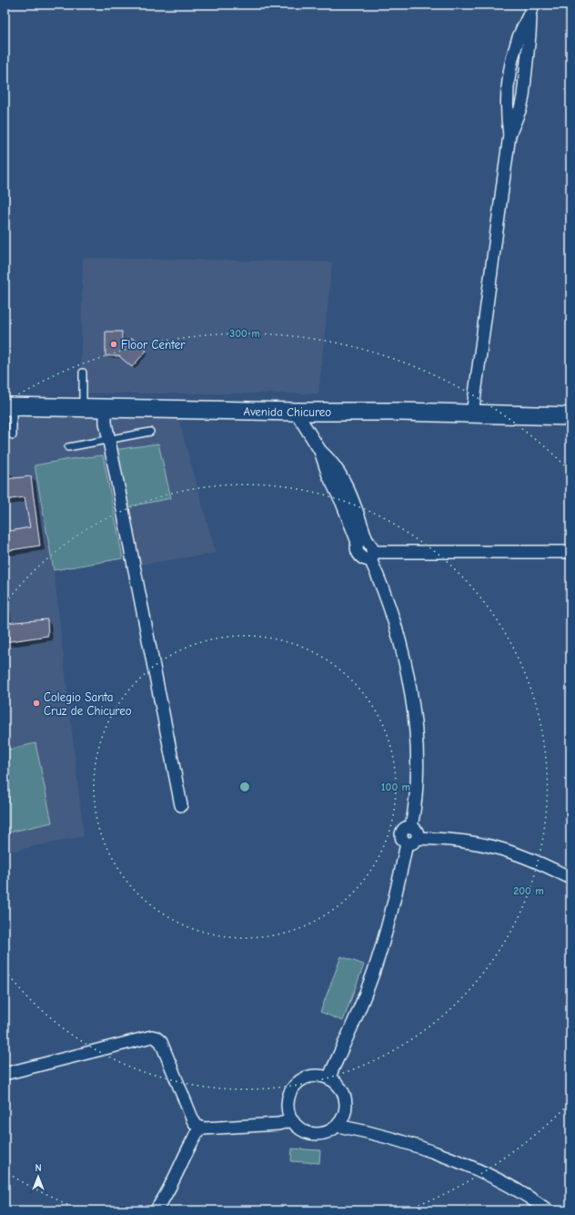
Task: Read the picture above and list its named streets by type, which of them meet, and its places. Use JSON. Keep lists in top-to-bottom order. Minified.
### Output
{"streets":{"main road":["Avenida Chicureo"]},"places":["Floor Center","Colegio Santa Cruz de Chicureo"],"north":"top","rings":["300 m","100 m","200 m"]}
